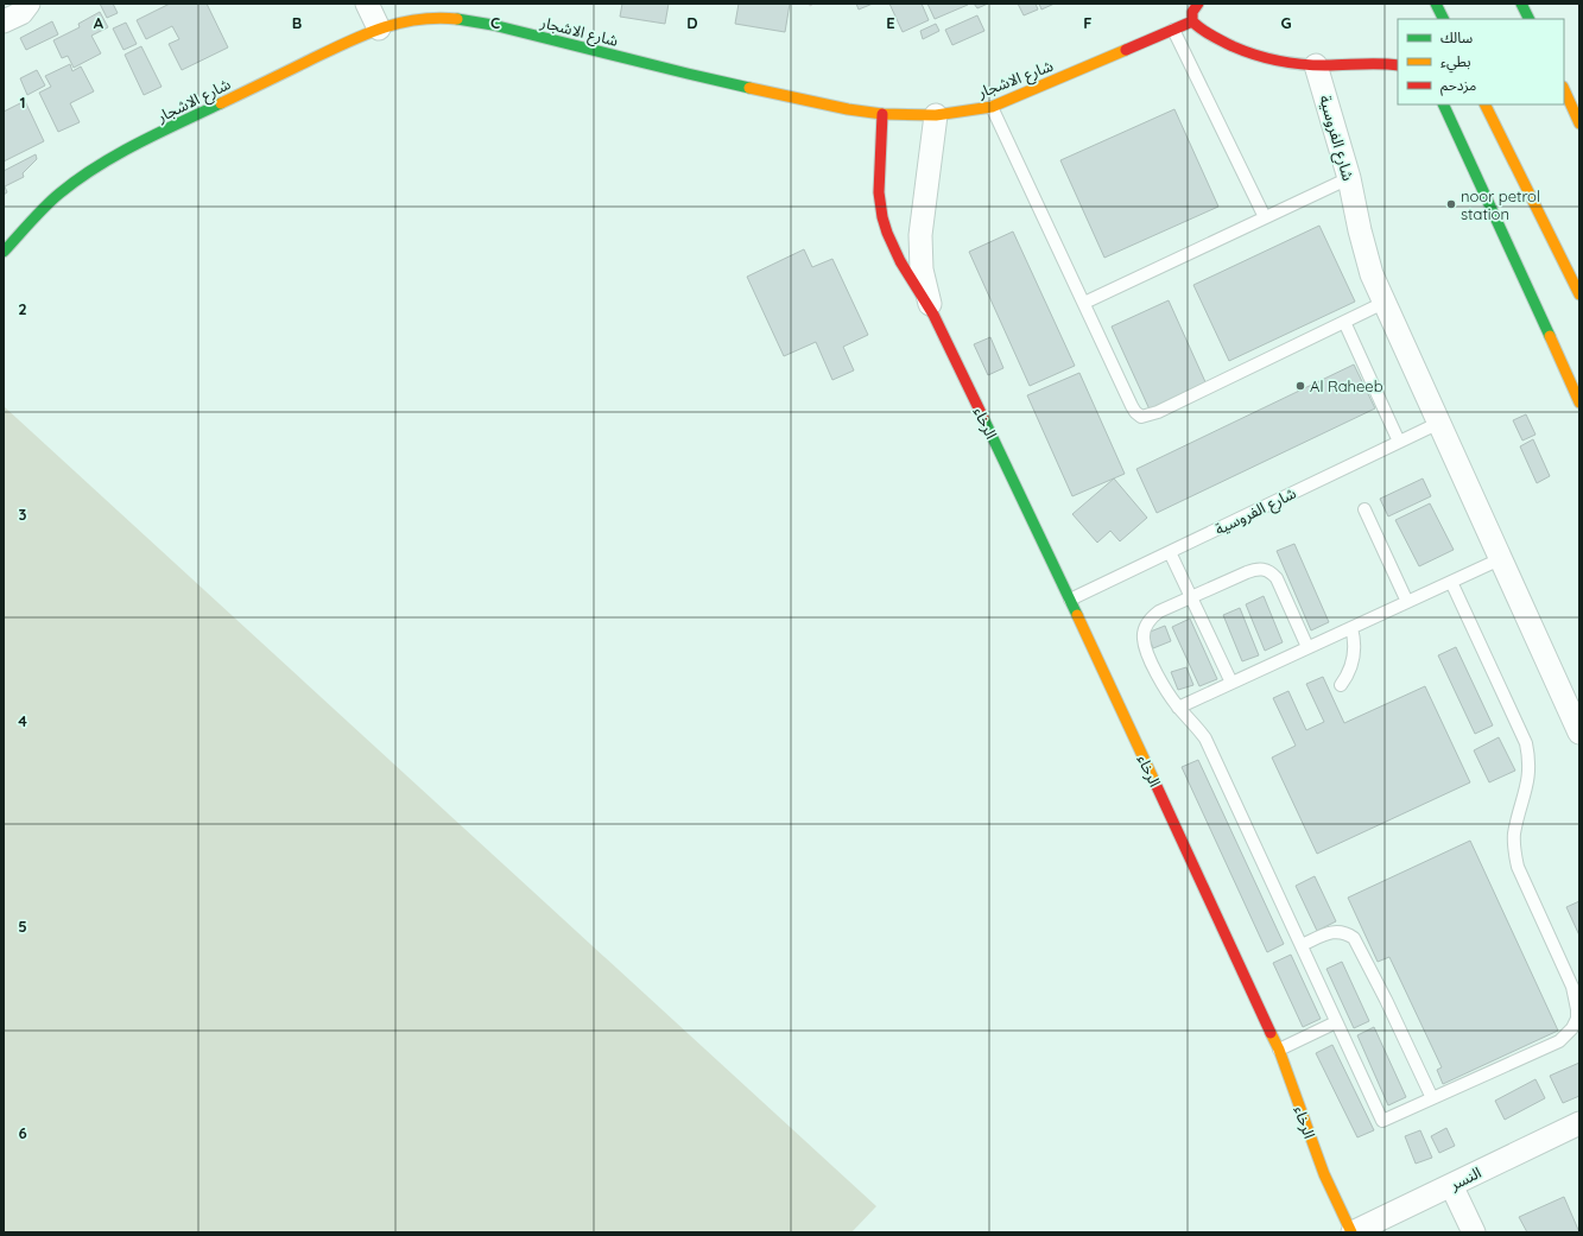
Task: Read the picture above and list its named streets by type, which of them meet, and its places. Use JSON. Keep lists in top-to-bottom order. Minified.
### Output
{"streets":{"main road":["شارع الاشجار","الرخاء"],"street":["شارع الفروسية","النسر"]},"crossings":[["شارع الاشجار","الرخاء"],["شارع الفروسية","الرخاء"],["الرخاء","النسر"]],"places":["noor petrol station","Al Raheeb"],"legend":["سالك","بطيء","مزدحم"],"grid":{"columns":["A","B","C","D","E","F","G"],"rows":["1","2","3","4","5","6"]}}
